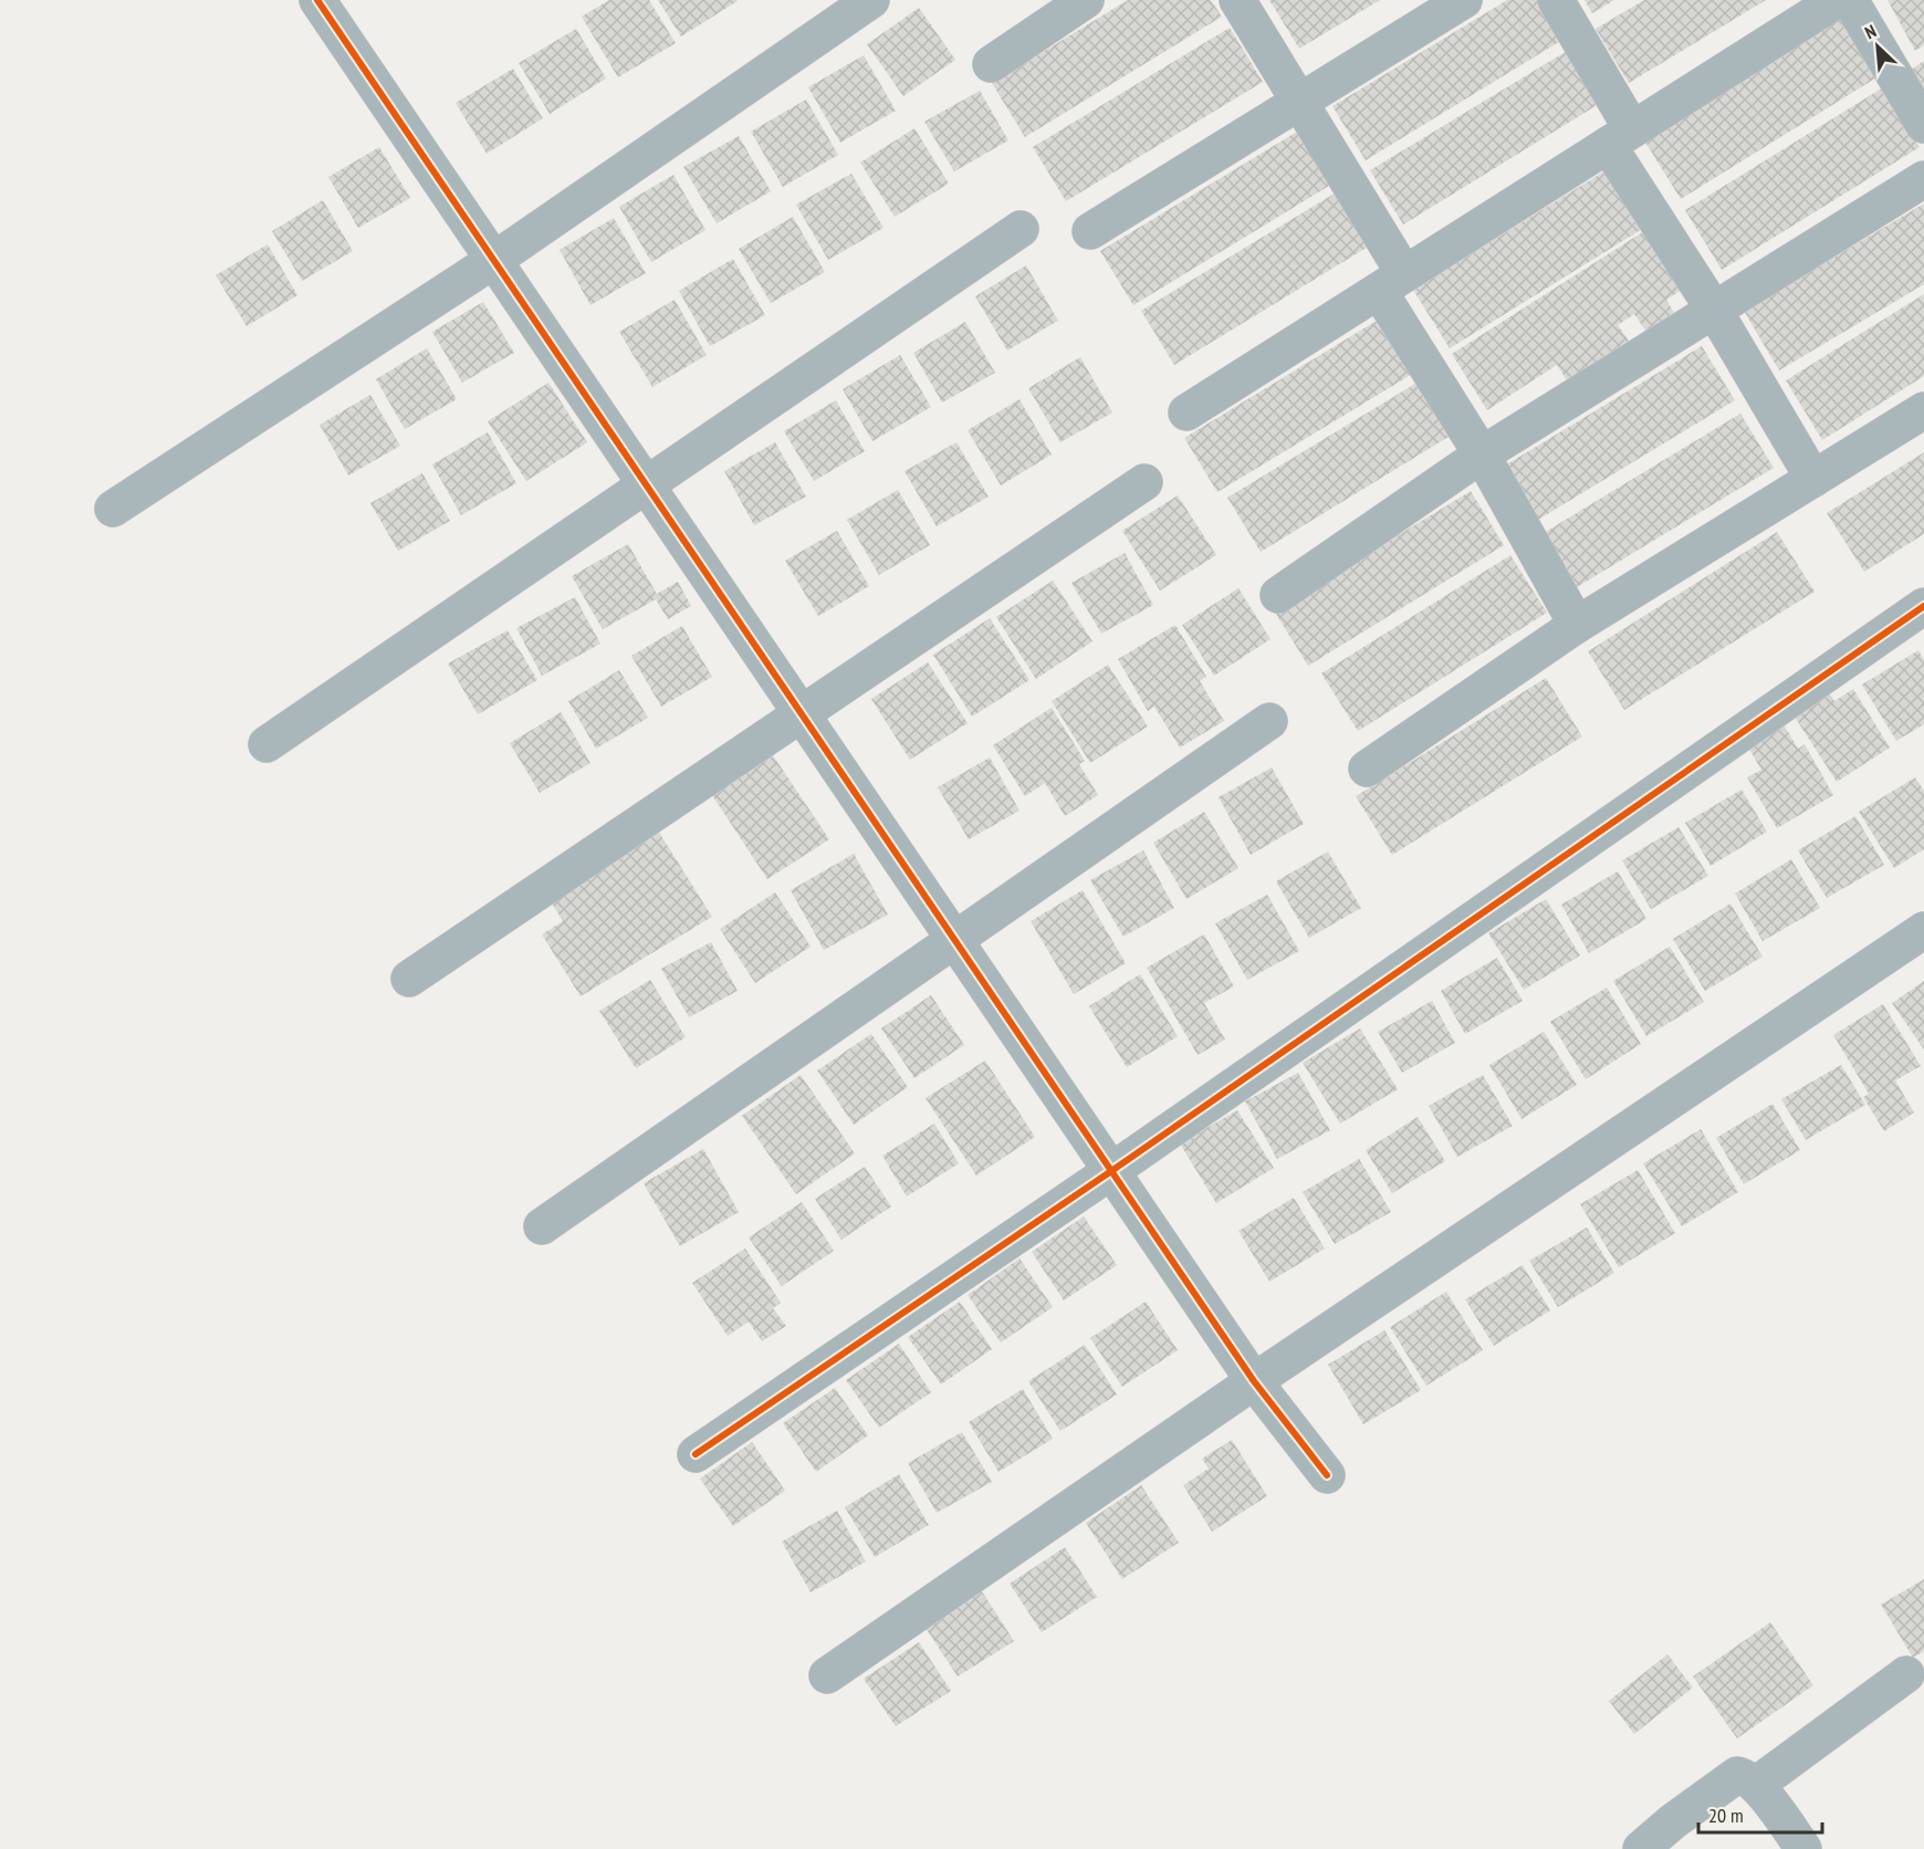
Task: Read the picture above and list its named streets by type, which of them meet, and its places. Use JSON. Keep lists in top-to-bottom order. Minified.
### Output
{"scale_bar":"20 m","north":"top left"}
